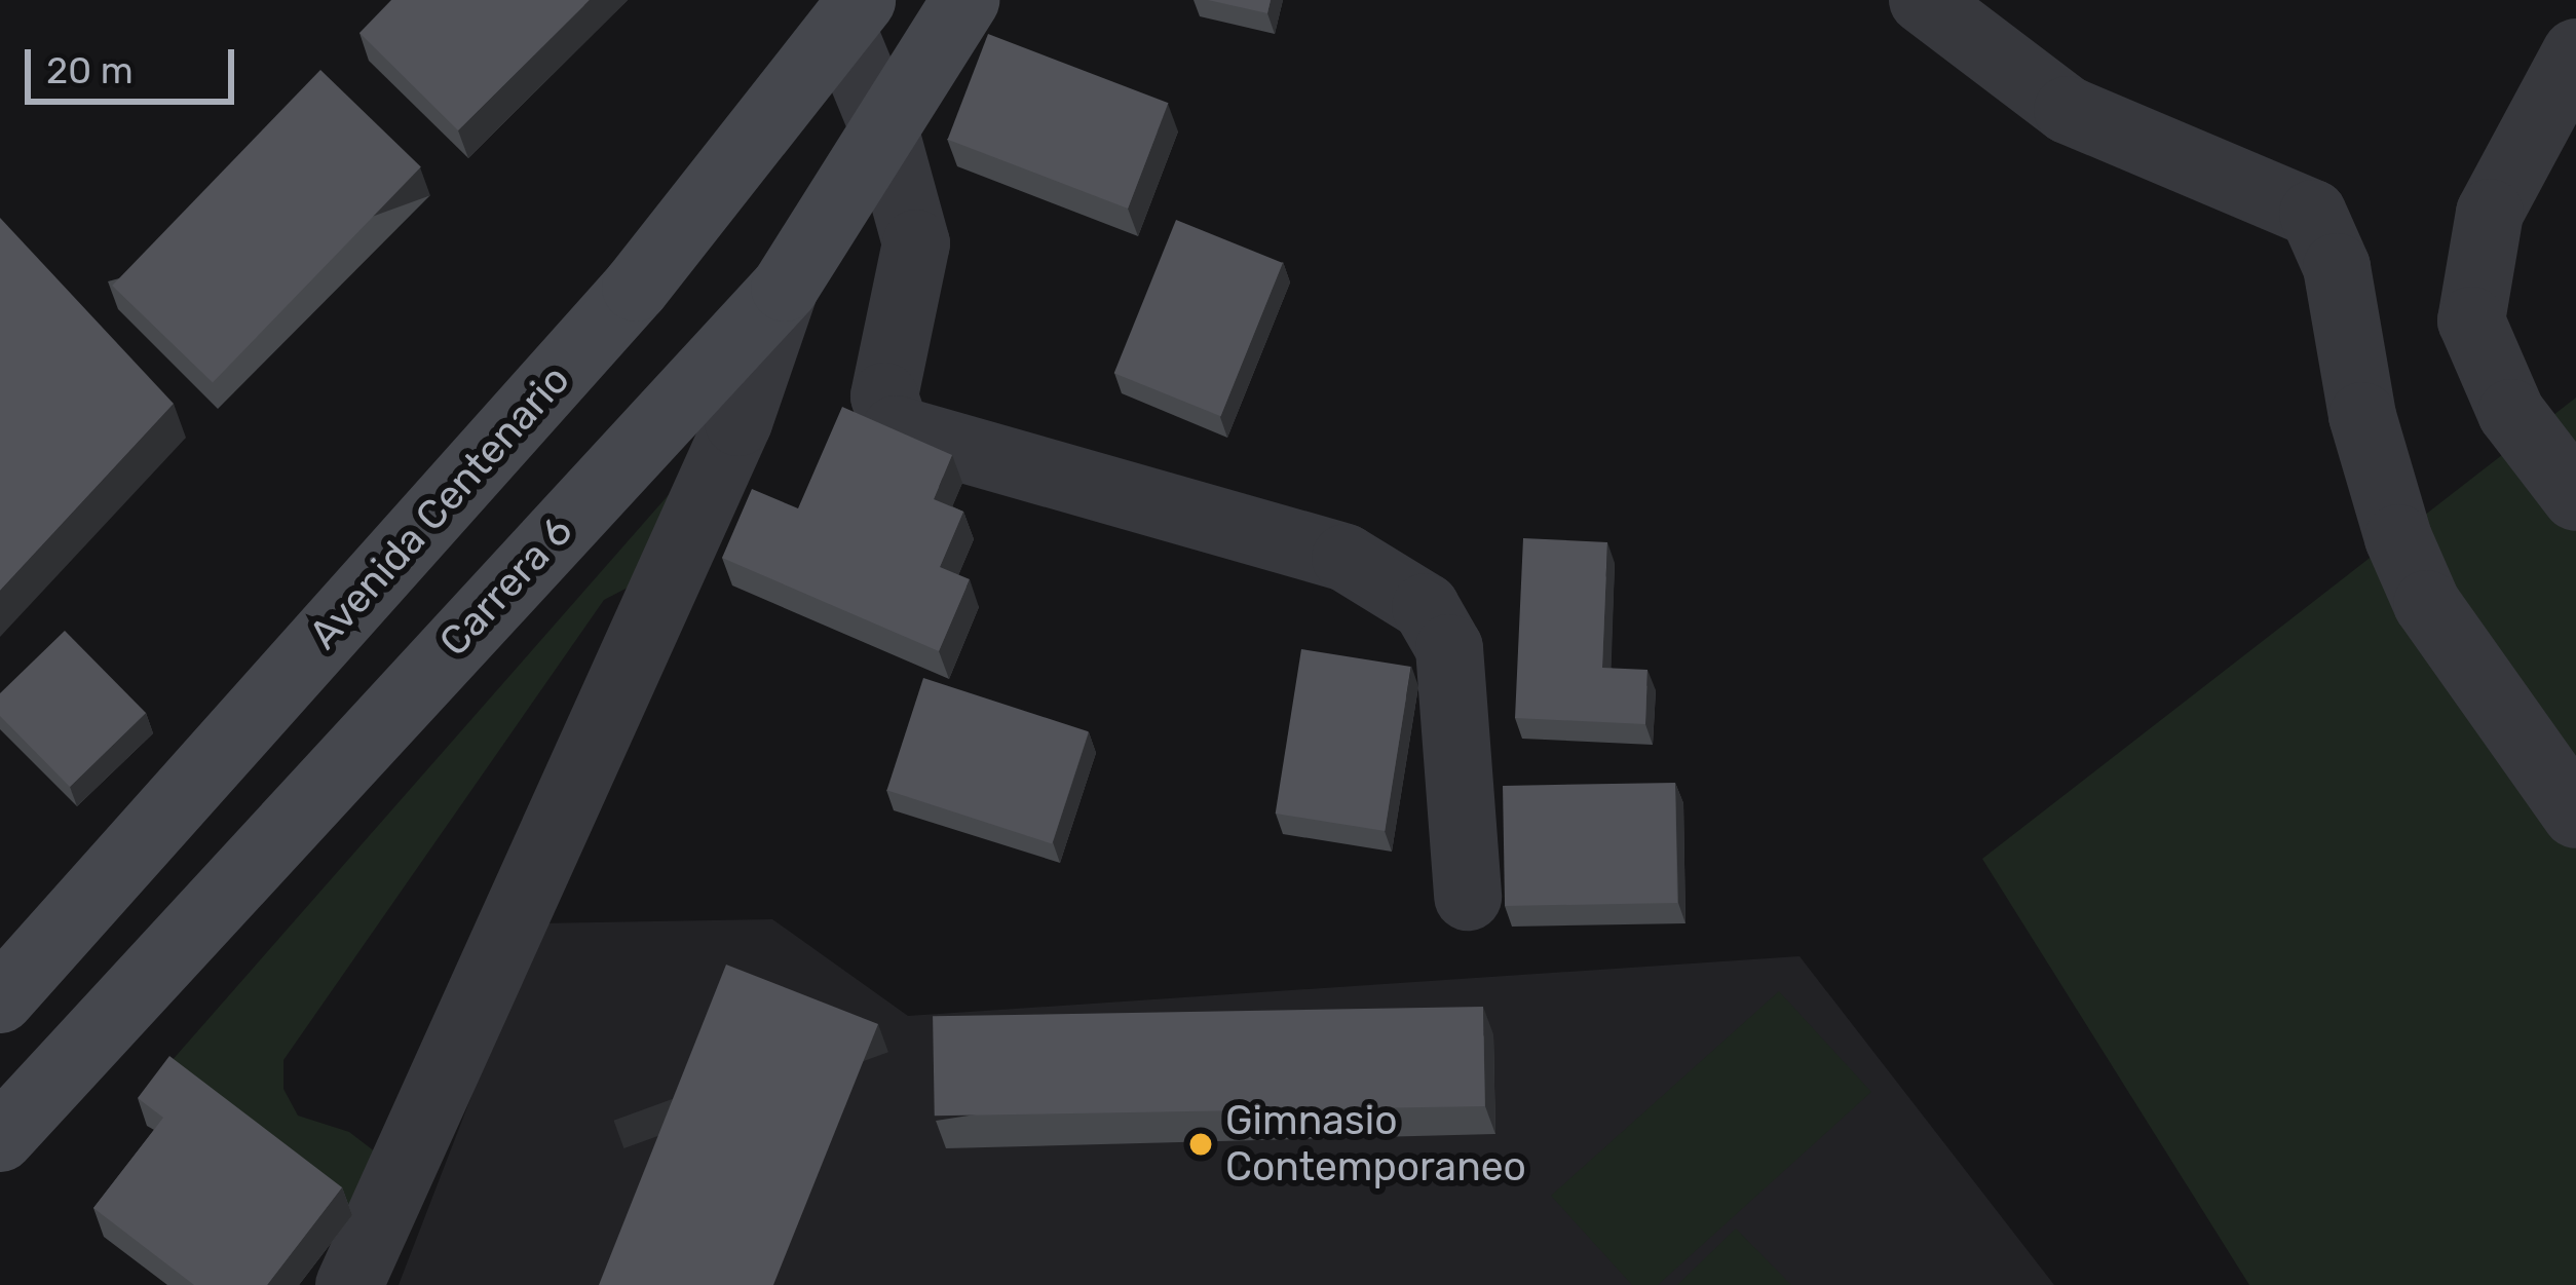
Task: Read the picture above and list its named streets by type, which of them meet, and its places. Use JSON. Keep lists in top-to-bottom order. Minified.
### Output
{"streets":{"main road":["Avenida Centenario","Carrera 6"]},"places":["Gimnasio Contemporaneo"],"scale_bar":"20 m"}
